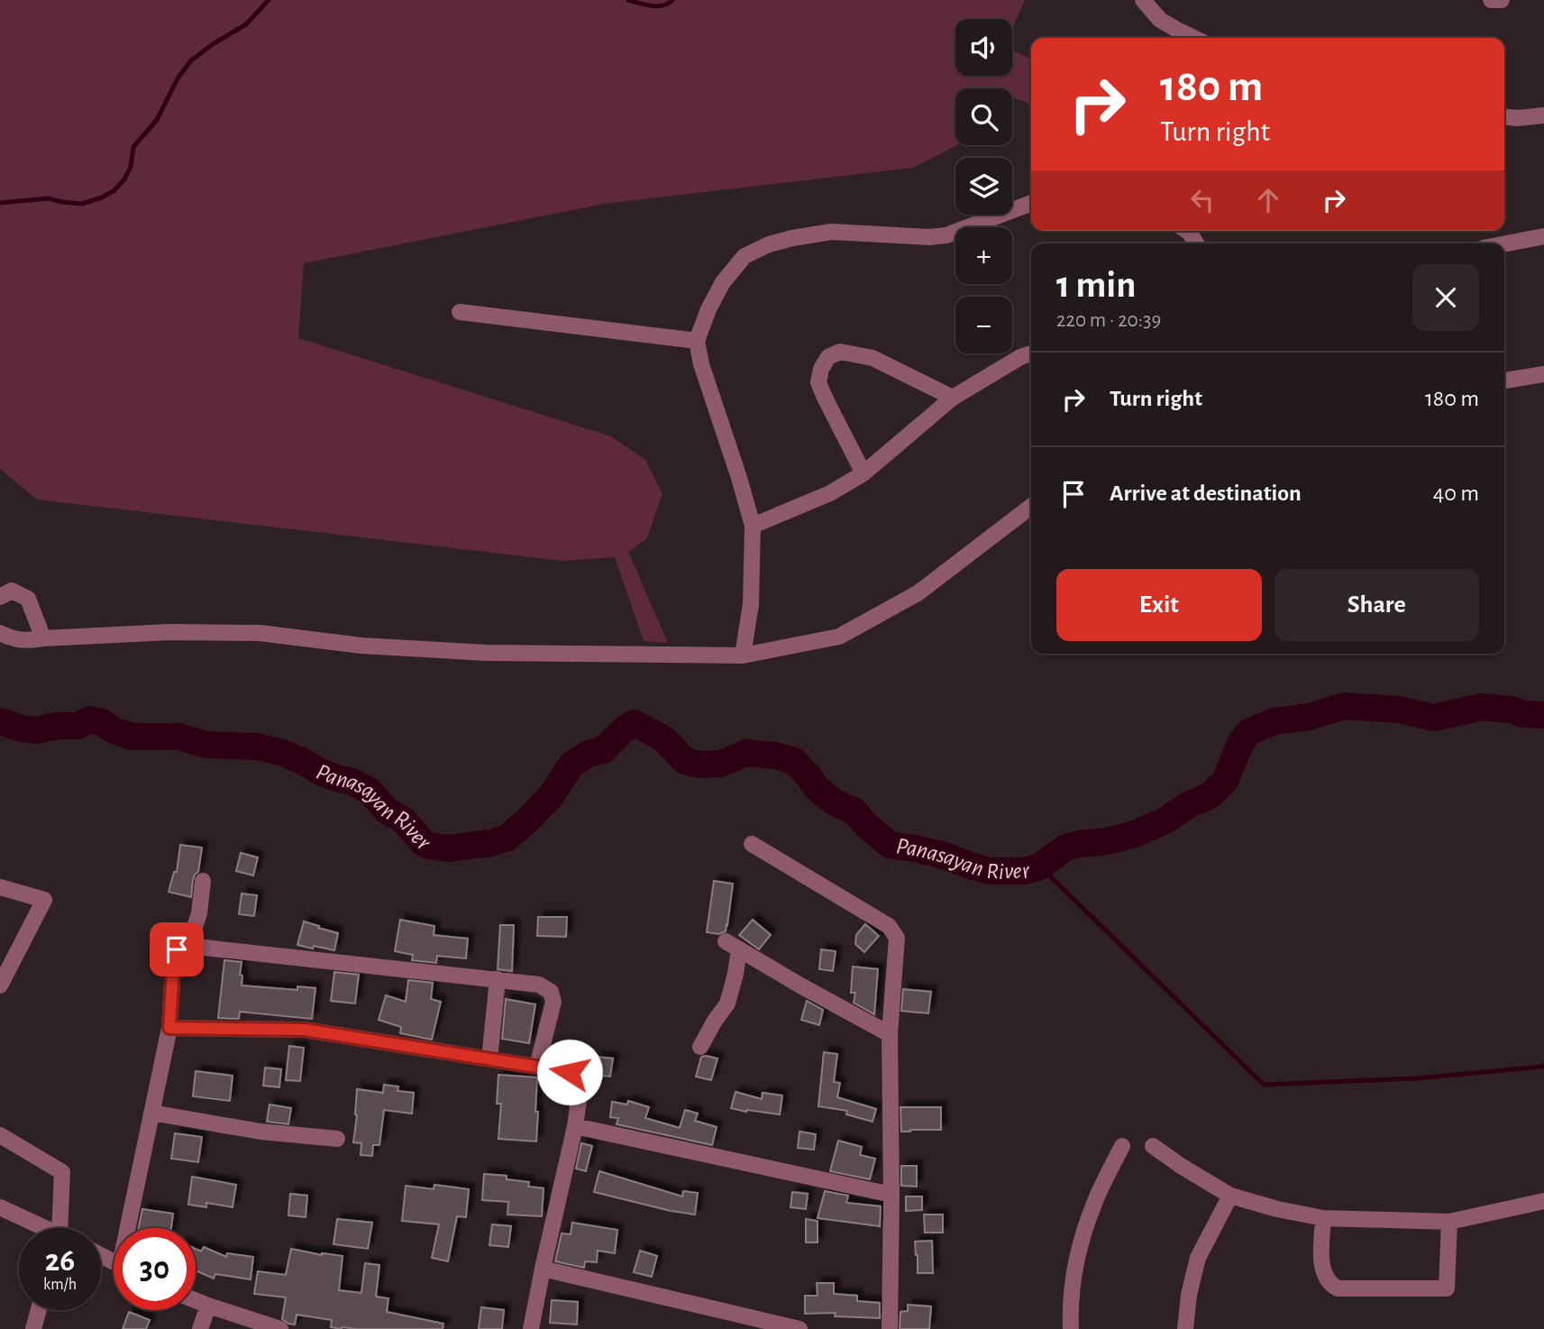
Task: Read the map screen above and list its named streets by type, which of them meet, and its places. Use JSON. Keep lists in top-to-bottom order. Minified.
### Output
{"water":["Panasayan River"],"page":{"map_buttons":["+","−"],"turn":["180 m","Turn right"],"heading":["1 min","220 m · 20:39"],"list":[{"name":"Turn right","value":"180 m"},{"name":"Arrive at destination","value":"40 m"}],"buttons":["Exit","Share"],"speed":"26 km/h","limit":"30"}}
